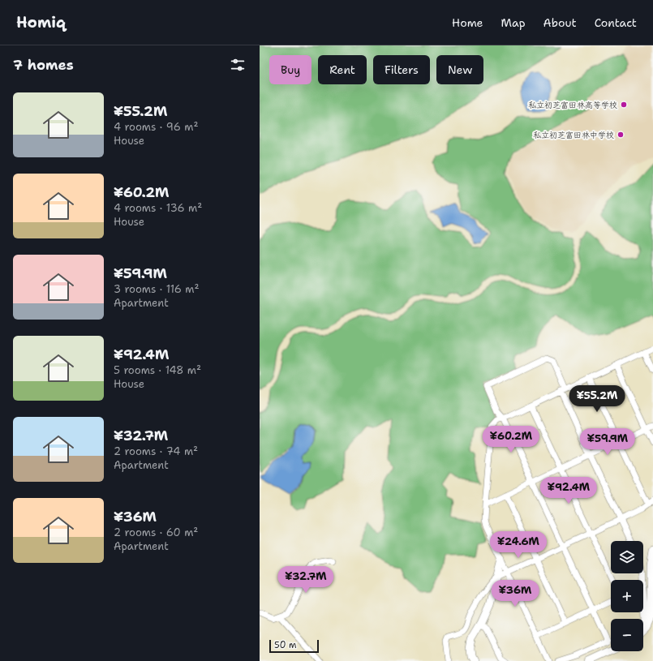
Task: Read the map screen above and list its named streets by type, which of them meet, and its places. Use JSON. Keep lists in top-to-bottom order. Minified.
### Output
{"places":["私立初芝富田林高等学校","私立初芝富田林中学校"],"scale_bar":"50 m","page":{"header":"Homiq","nav":["Home","Map","About","Contact"],"heading":"7 homes","chip":["Buy","Rent","Filters","New"],"list":[{"name":"¥55.2M","note":"4 rooms · 96 m² · House"},{"name":"¥60.2M","note":"4 rooms · 136 m² · House"},{"name":"¥59.9M","note":"3 rooms · 116 m² · Apartment"},{"name":"¥92.4M","note":"5 rooms · 148 m² · House"},{"name":"¥32.7M","note":"2 rooms · 74 m² · Apartment"},{"name":"¥36M","note":"2 rooms · 60 m² · Apartment"}],"price":["¥55.2M","¥60.2M","¥59.9M","¥92.4M","¥24.6M","¥32.7M","¥36M"],"map_buttons":["+","−"],"scale":"50 m"}}
